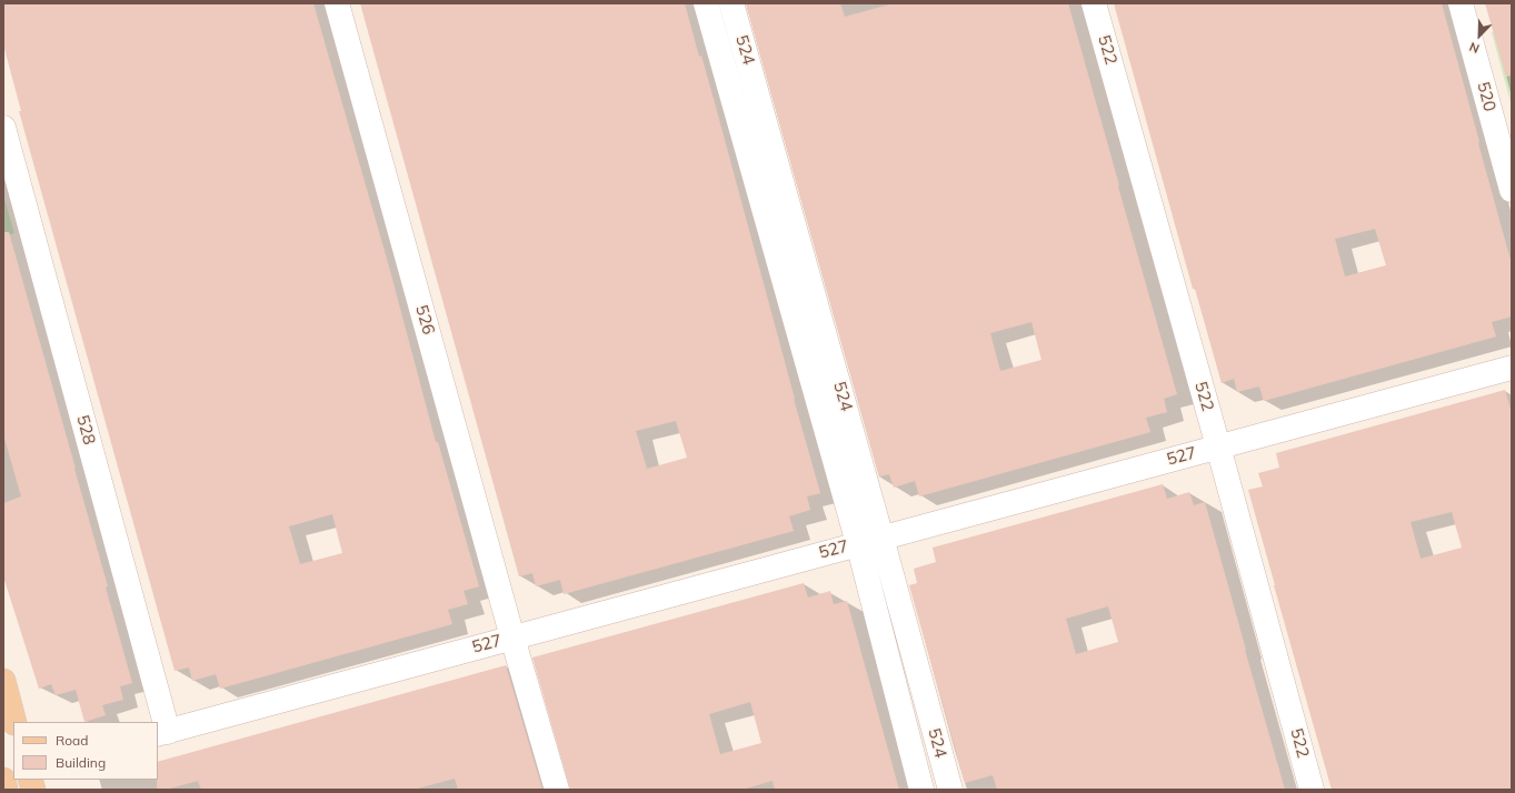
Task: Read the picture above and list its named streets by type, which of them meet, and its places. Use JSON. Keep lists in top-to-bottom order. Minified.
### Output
{"streets":{"street":["524","522","520","526","528","527"]},"crossings":[["524","527"],["522","527"],["526","527"],["528","527"]],"legend":["Road","Building"],"north":"bottom left"}
